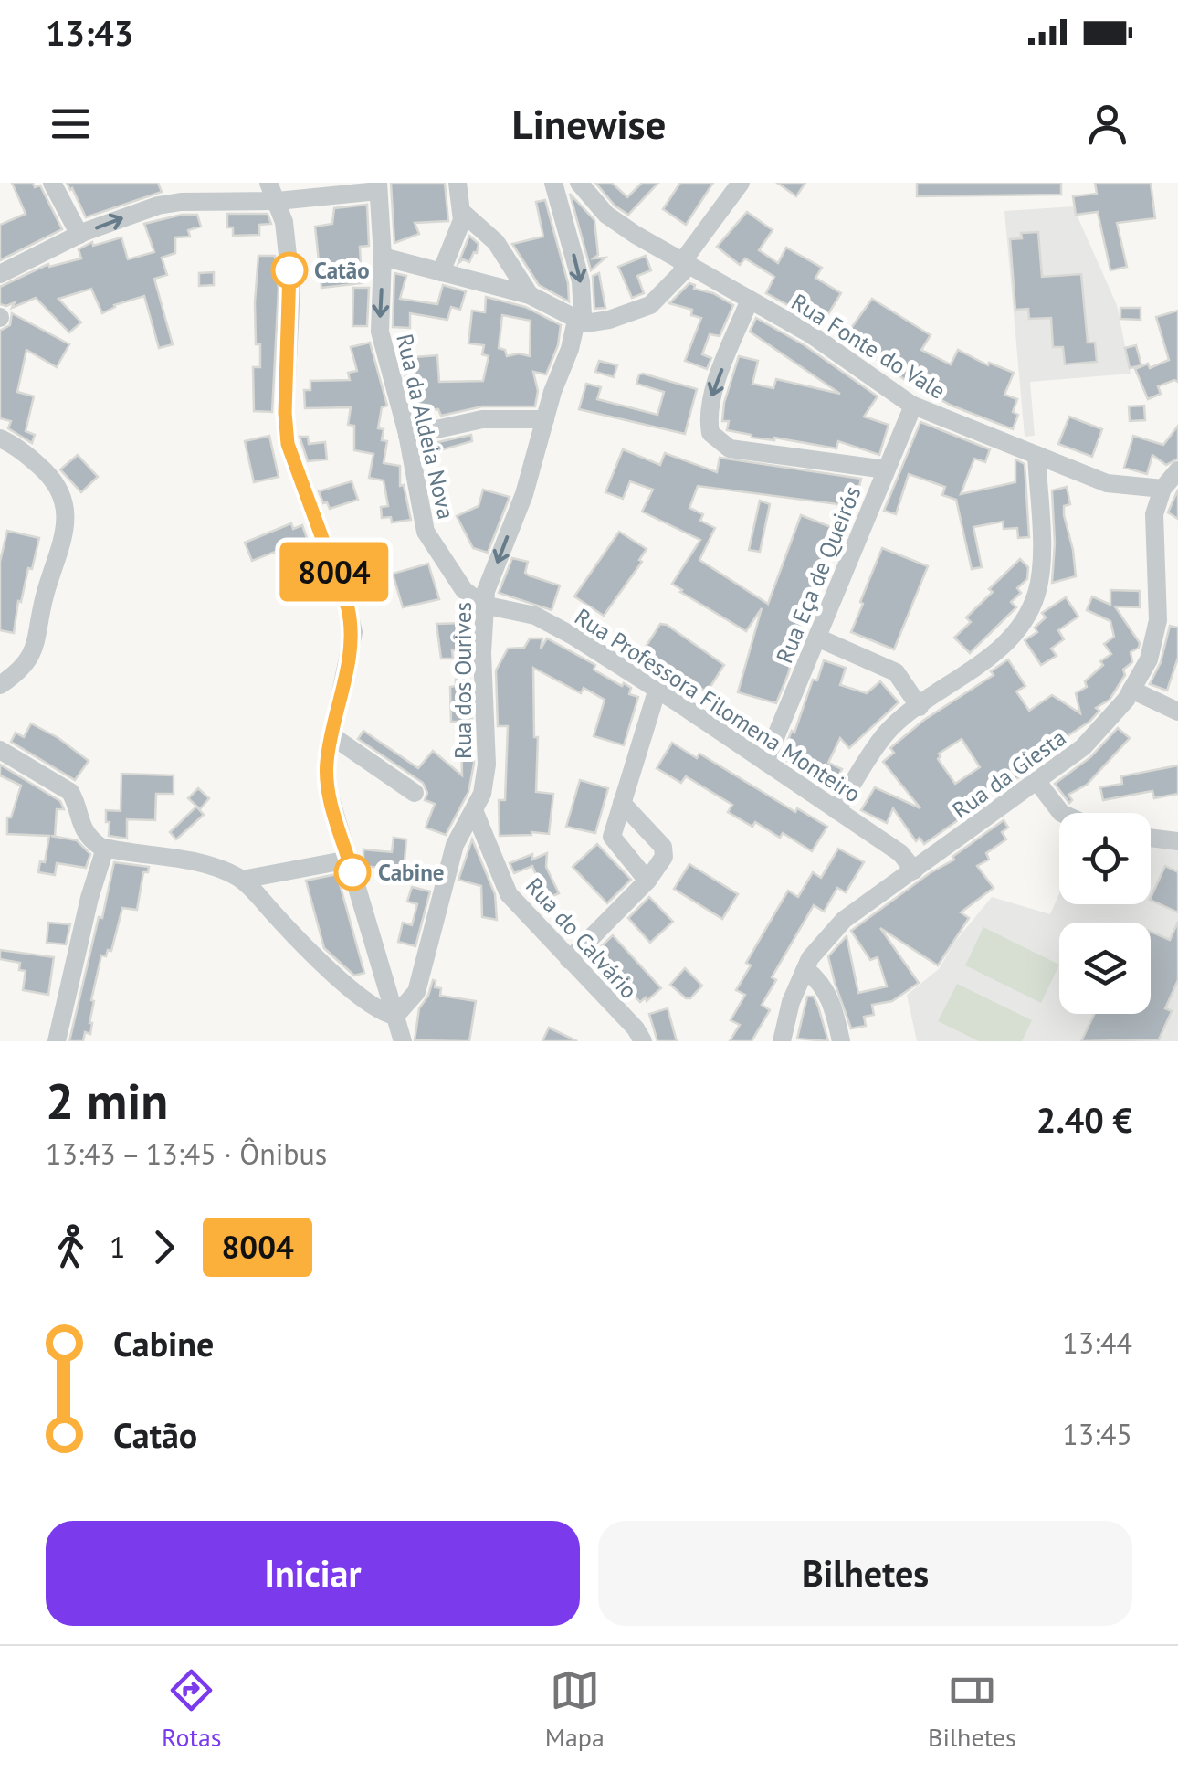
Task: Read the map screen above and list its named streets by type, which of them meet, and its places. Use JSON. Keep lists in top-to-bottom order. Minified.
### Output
{"streets":{"street":["Rua Fonte do Vale","Rua da Aldeia Nova","Rua Eça de Queirós","Rua dos Ourives","Rua Professora Filomena Monteiro","Rua da Giesta","Rua do Calvário"]},"crossings":[["Rua Fonte do Vale","Rua Eça de Queirós"],["Rua Fonte do Vale","Rua da Giesta"],["Rua da Aldeia Nova","Rua dos Ourives"],["Rua da Aldeia Nova","Rua Professora Filomena Monteiro"],["Rua Eça de Queirós","Rua Professora Filomena Monteiro"],["Rua dos Ourives","Rua Professora Filomena Monteiro"],["Rua dos Ourives","Rua do Calvário"],["Rua Professora Filomena Monteiro","Rua da Giesta"]],"one_way":["Rua dos Ourives"],"places":["Catão","Cabine"],"lines":["bus line 8004"],"page":{"status":"13:43","header":"Linewise","on_map":"8004","heading":["2 min","13:43 – 13:45 · Ônibus","2.40 €"],"legs":["1","8004"],"list":[{"name":"Cabine","value":"13:44"},{"name":"Catão","value":"13:45"}],"buttons":["Iniciar","Bilhetes"],"tabs":["Rotas","Mapa","Bilhetes"]}}
